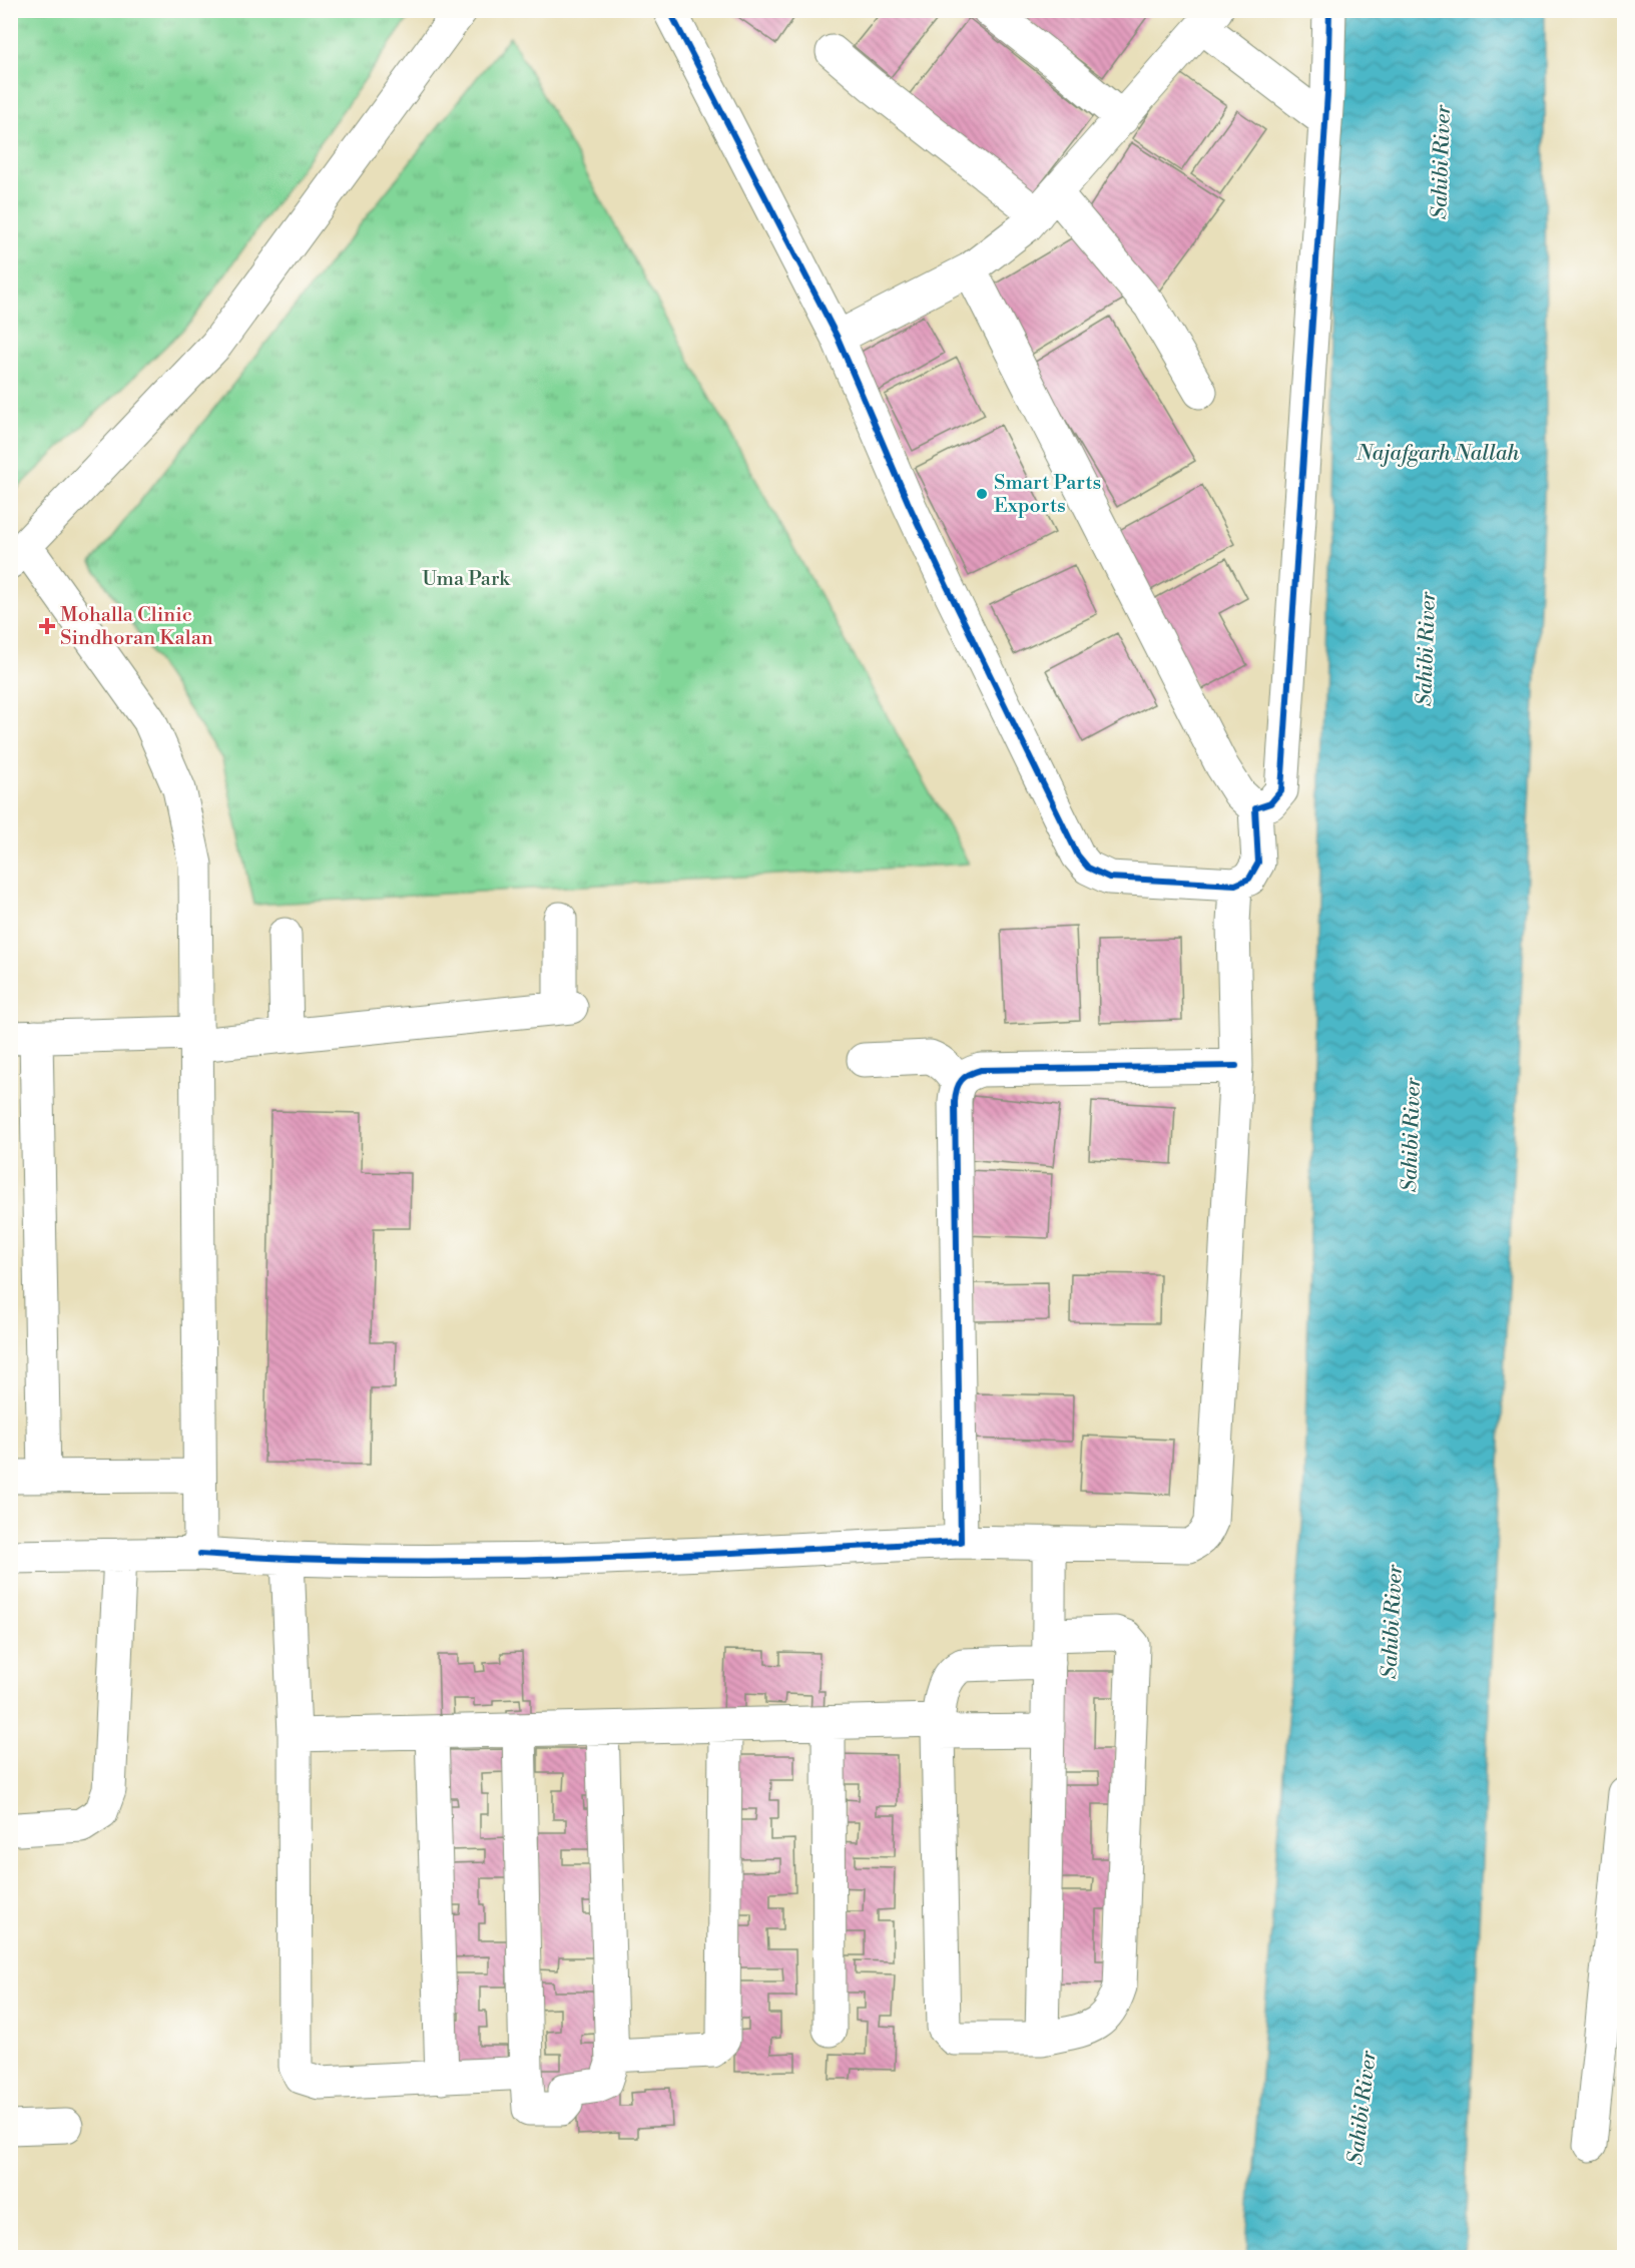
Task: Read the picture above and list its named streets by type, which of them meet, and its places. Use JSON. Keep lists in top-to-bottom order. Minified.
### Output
{"water":["Sahibi River","Najafgarh Nallah"],"parks":["Uma Park"],"places":{"other":["Smart Parts Exports"],"health":["Mohalla Clinic Sindhoran Kalan"]}}
